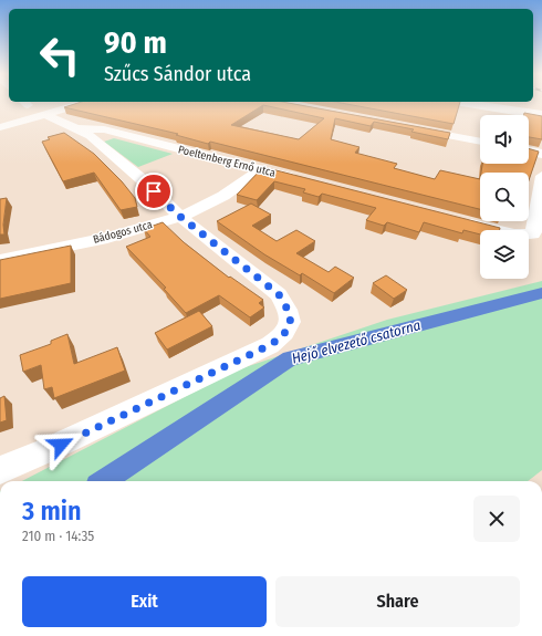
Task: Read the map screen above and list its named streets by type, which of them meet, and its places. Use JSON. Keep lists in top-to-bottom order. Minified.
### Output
{"streets":{"street":["Poeltenberg Ernő utca","Bádogos utca"]},"crossings":[["Poeltenberg Ernő utca","Bádogos utca"]],"water":["Hejő elvezető csatorna"],"page":{"turn":["90 m","Szűcs Sándor utca"],"heading":["3 min","210 m · 14:35"],"buttons":["Exit","Share"]}}
